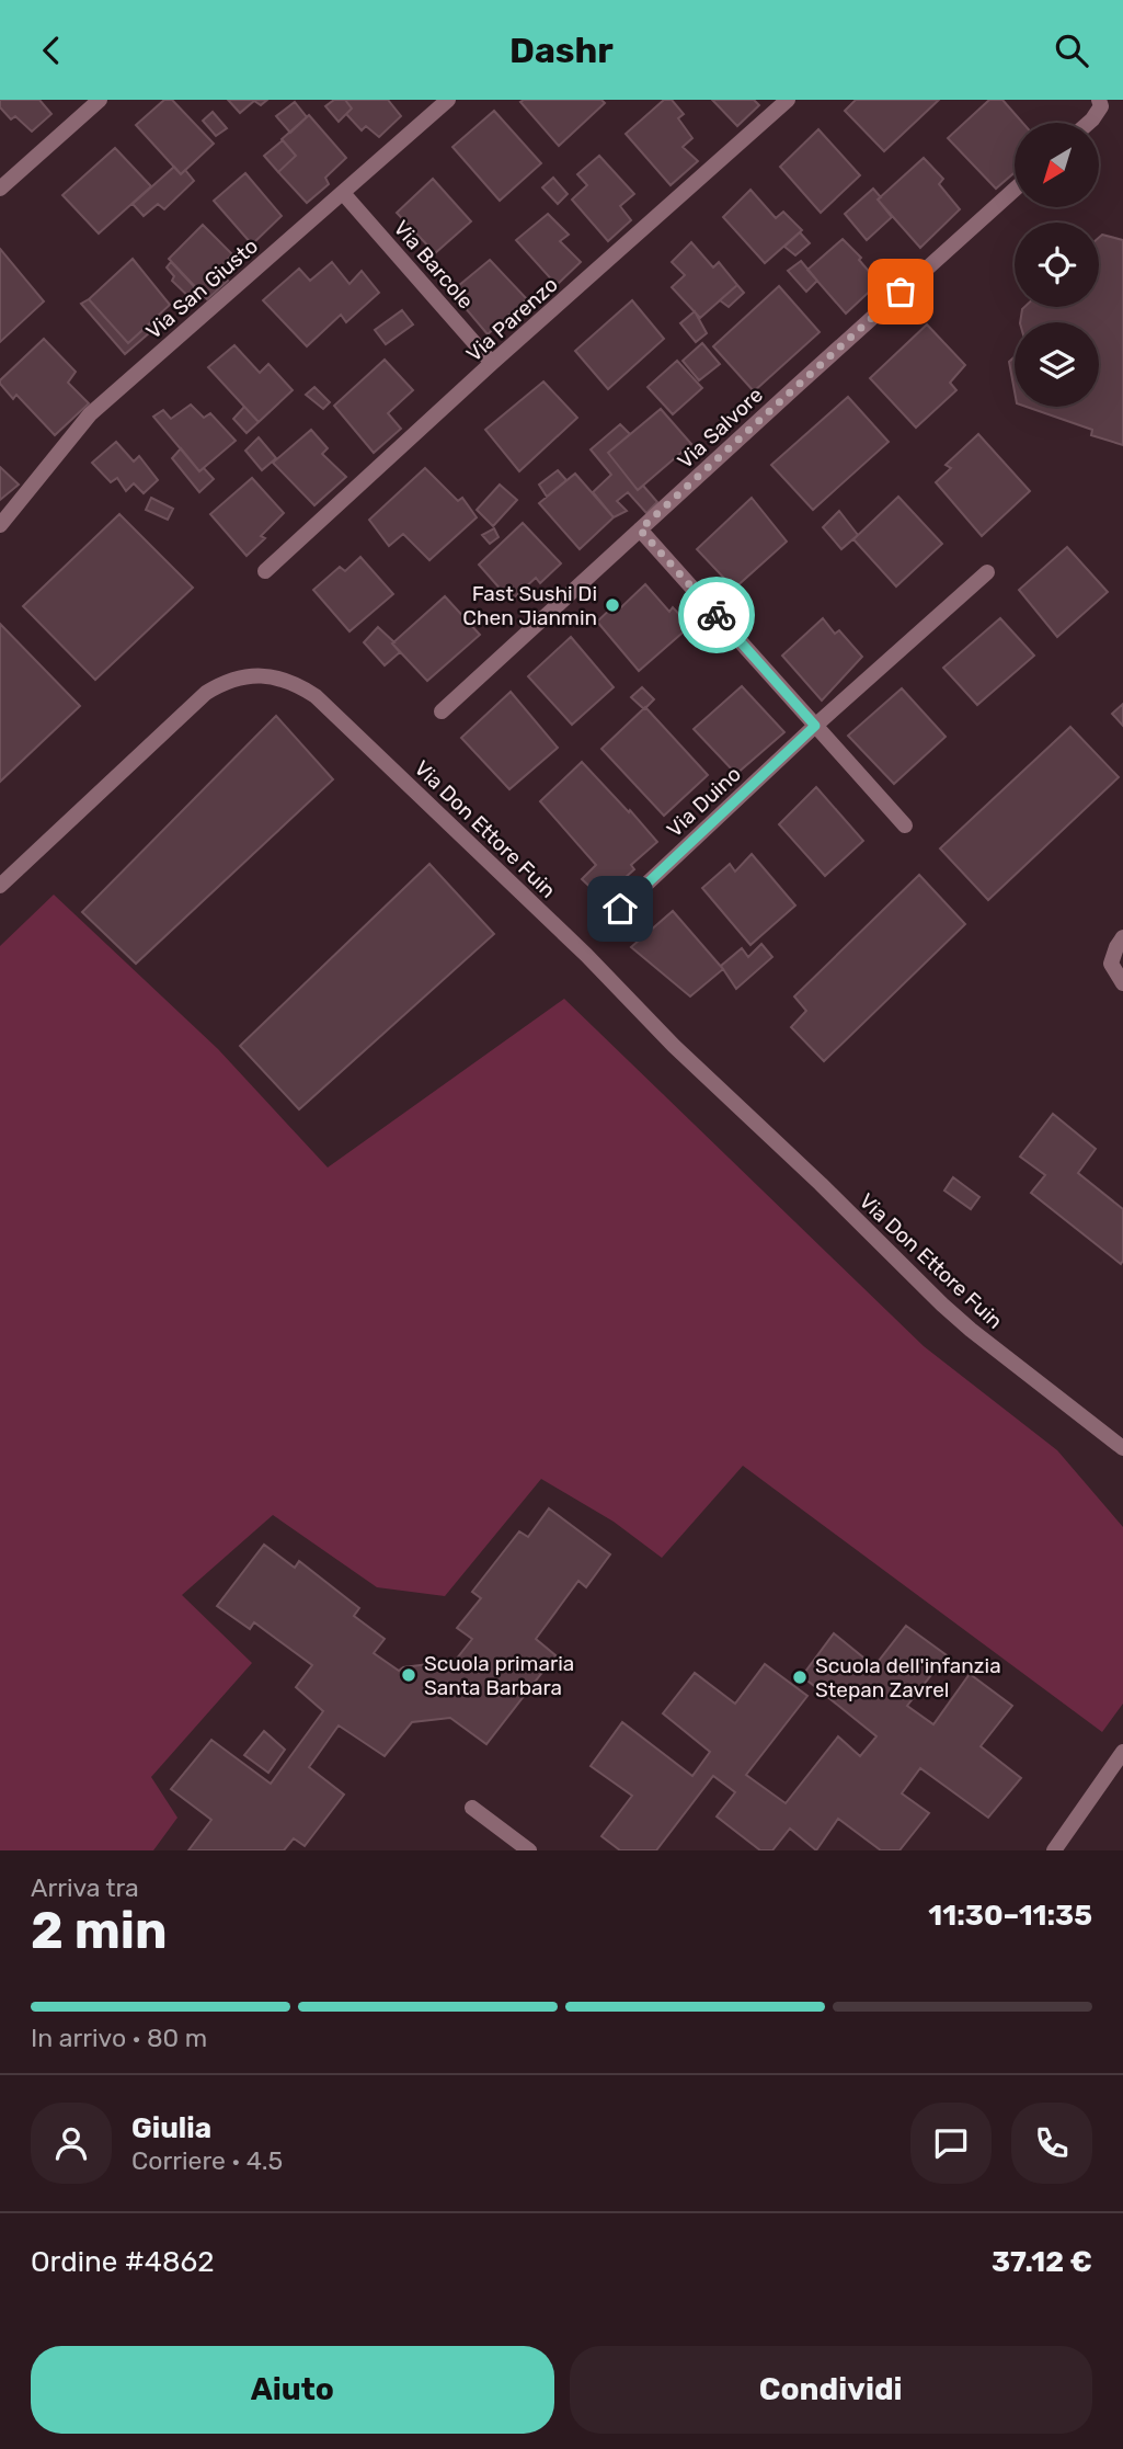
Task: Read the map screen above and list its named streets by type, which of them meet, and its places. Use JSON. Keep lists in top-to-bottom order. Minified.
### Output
{"streets":{"street":["Via Barcole","Via San Giusto","Via Parenzo","Via Salvore","Via Duino","Via Don Ettore Fuin"]},"crossings":[["Via Barcole","Via San Giusto"],["Via Barcole","Via Parenzo"]],"places":["Fast Sushi Di Chen Jianmin","Scuola primaria Santa Barbara","Scuola dell'infanzia Stepan Zavrel"],"north":"bottom left","page":{"header":"Dashr","heading":["2 min","Arriva tra","11:30–11:35"],"panel":["Giulia","Corriere · 4.5","Ordine #4862","37.12 €"],"bar":"In arrivo · 80 m","buttons":["Aiuto","Condividi"]}}
